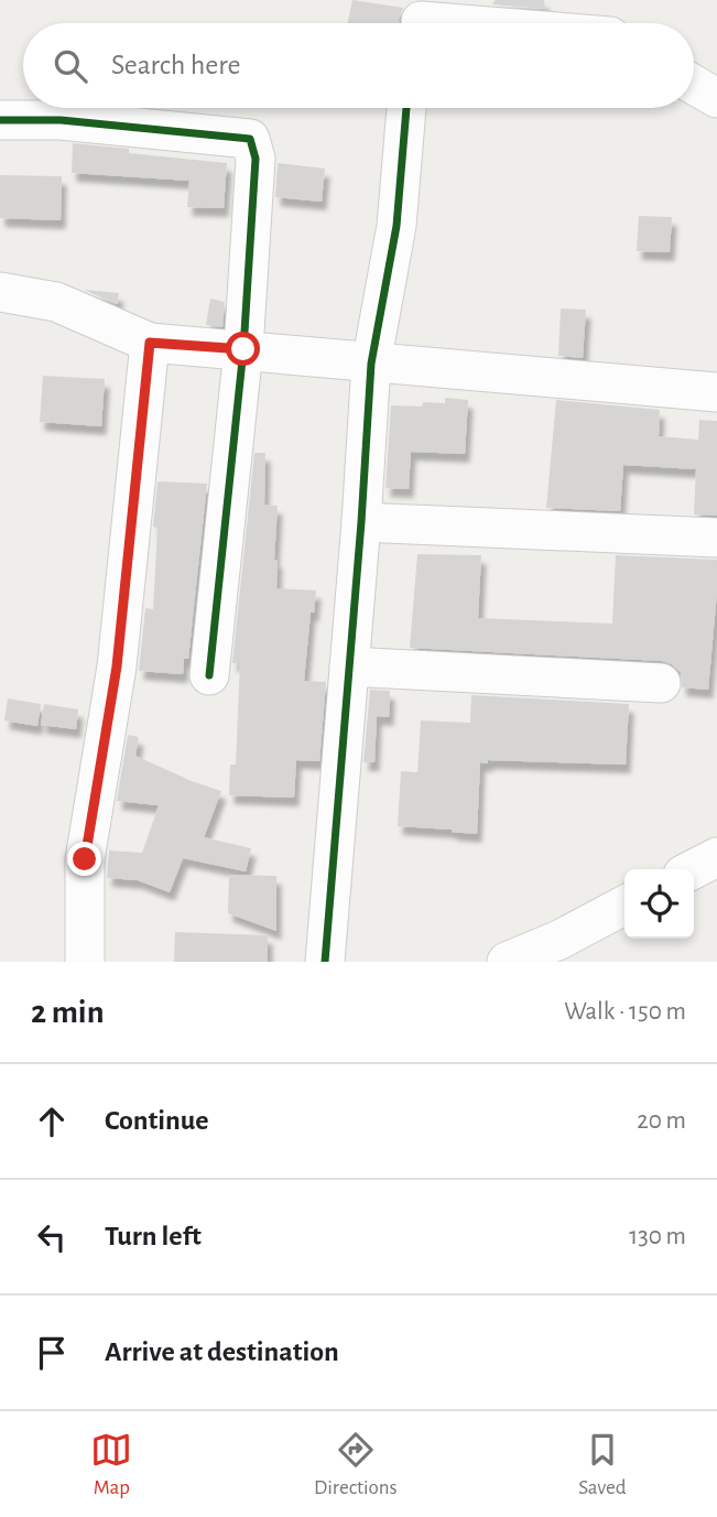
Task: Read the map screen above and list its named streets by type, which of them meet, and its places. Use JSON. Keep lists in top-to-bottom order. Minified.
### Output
{"page":{"search":"Search here","heading":["2 min","Walk · 150 m"],"list":[["Continue","20 m"],["Turn left","130 m"],"Arrive at destination"],"nav":["Map","Directions","Saved"]}}
